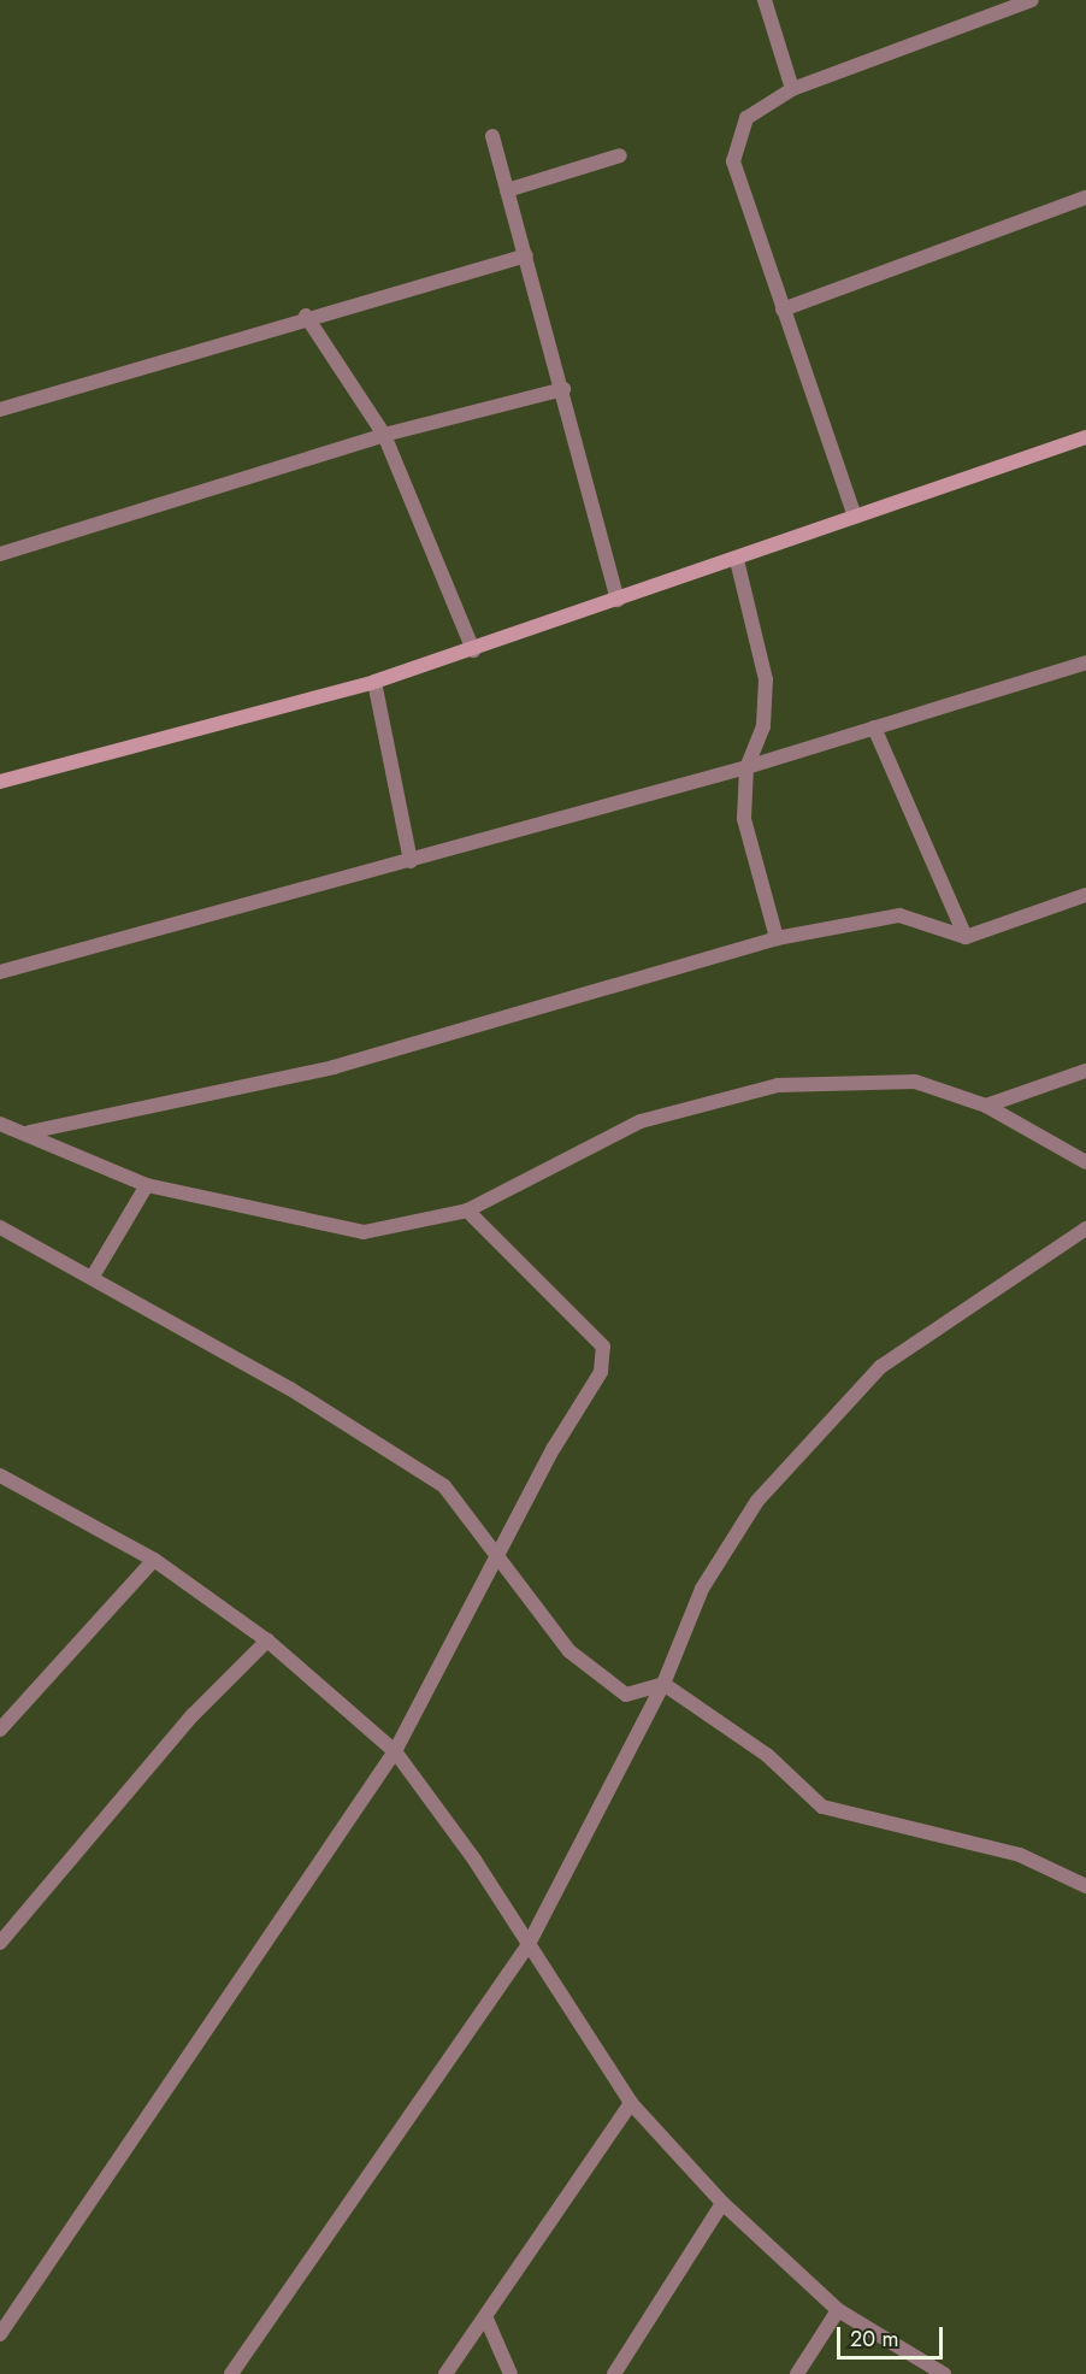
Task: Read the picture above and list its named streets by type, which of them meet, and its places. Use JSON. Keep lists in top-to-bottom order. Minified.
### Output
{"scale_bar":"20 m"}
